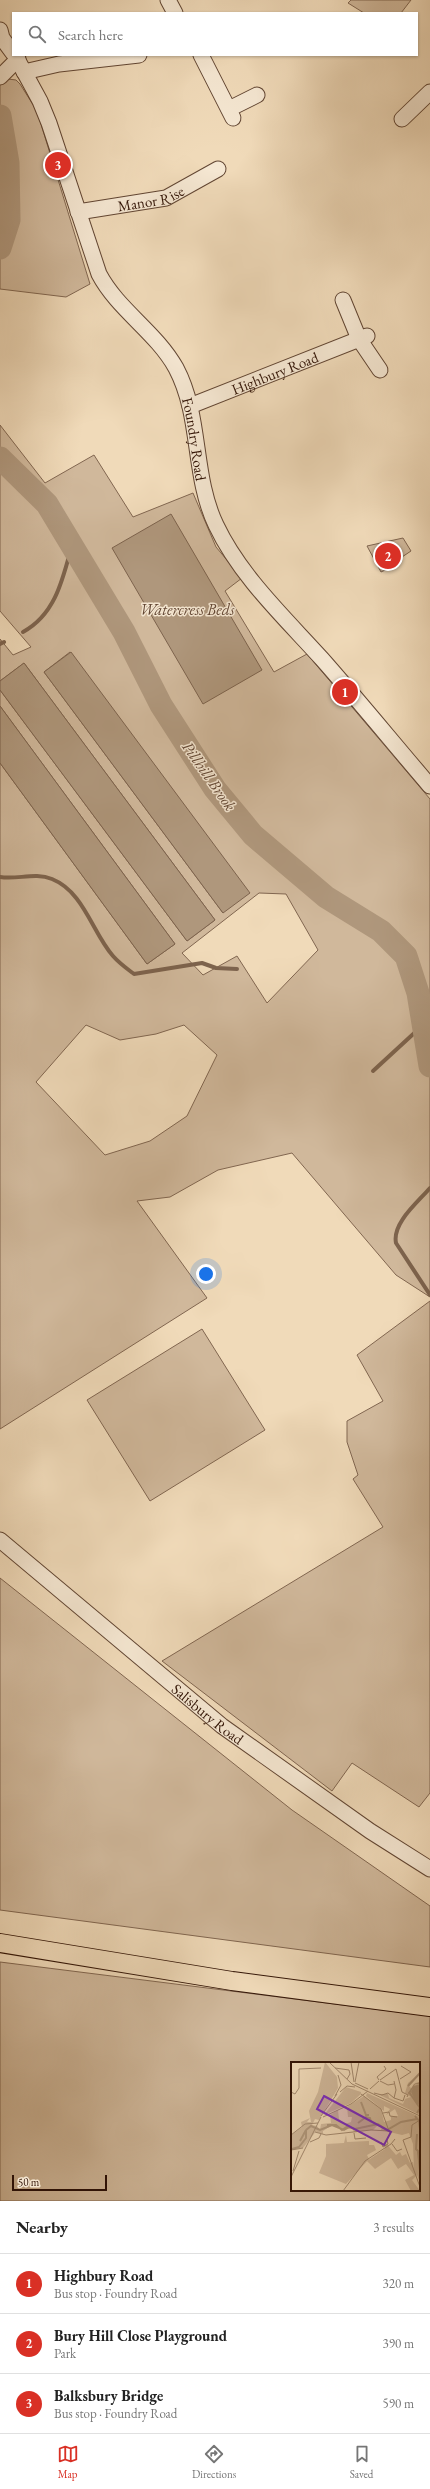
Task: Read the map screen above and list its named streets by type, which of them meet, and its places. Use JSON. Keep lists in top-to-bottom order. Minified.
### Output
{"streets":{"street":["Manor Rise","Highbury Road","Foundry Road","Salisbury Road"]},"crossings":[["Manor Rise","Foundry Road"],["Highbury Road","Foundry Road"]],"water":["Watercress Beds","Pillhill Brook"],"scale_bar":"50 m","page":{"search":"Search here","pins":["3","2","1"],"scale":"50 m","heading":["Nearby","3 results"],"list":[{"mark":"1","name":"Highbury Road","note":"Bus stop · Foundry Road","value":"320 m"},{"mark":"2","name":"Bury Hill Close Playground","note":"Park","value":"390 m"},{"mark":"3","name":"Balksbury Bridge","note":"Bus stop · Foundry Road","value":"590 m"}],"nav":["Map","Directions","Saved"]}}
